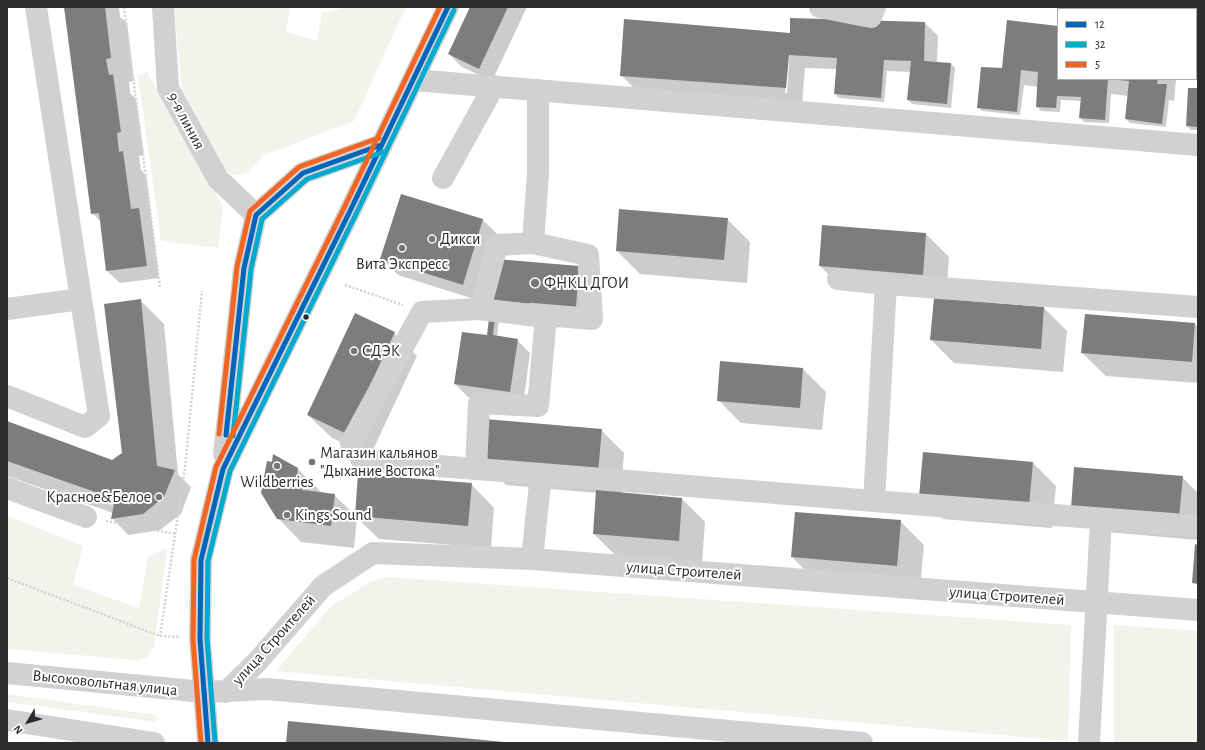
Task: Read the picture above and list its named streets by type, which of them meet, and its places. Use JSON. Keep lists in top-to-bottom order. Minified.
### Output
{"streets":{"street":["9-я линия","улица Строителей","Высоковольтная улица"]},"crossings":[["улица Строителей","Высоковольтная улица"]],"places":["Дикси","Вита Экспресс","ФНКЦ ДГОИ","СДЭК","Магазин кальянов \"Дыхание Востока\"","Wildberries","Красное&Белое","Kings Sound"],"lines":["transit line 12","transit line 5","transit line 32"],"legend":["12","32","5"],"north":"bottom left"}
